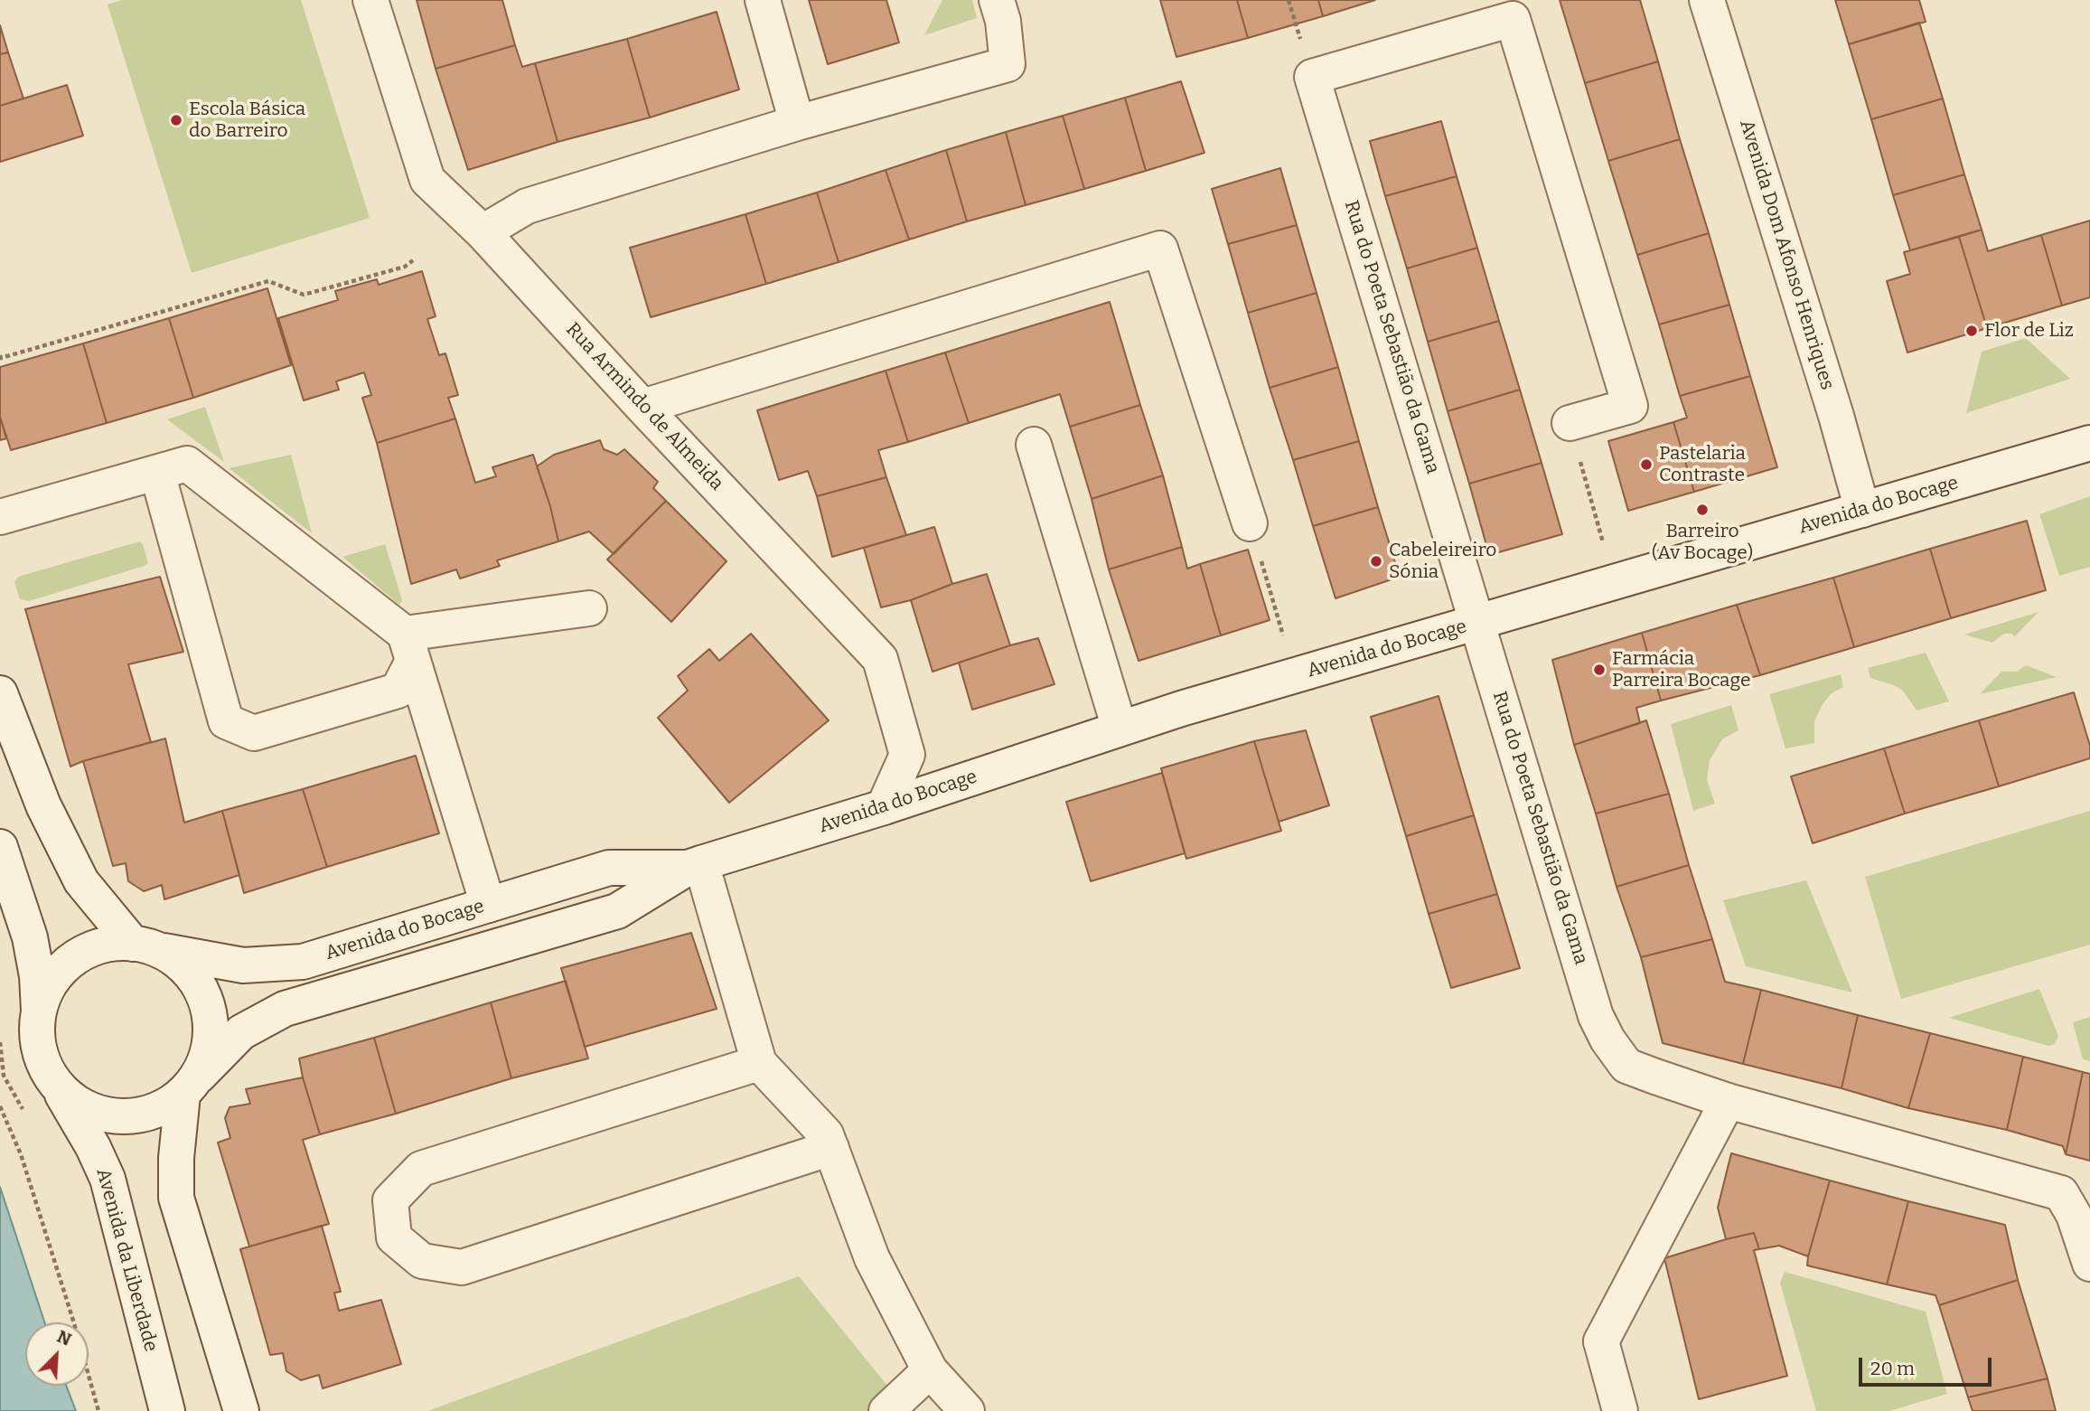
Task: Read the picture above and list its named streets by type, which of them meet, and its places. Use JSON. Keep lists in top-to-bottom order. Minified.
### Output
{"streets":{"street":["Avenida Dom Afonso Henriques","Rua do Poeta Sebastião da Gama","Rua Armindo de Almeida","Avenida do Bocage","Avenida da Liberdade"]},"crossings":[["Avenida Dom Afonso Henriques","Avenida do Bocage"],["Rua do Poeta Sebastião da Gama","Avenida do Bocage"],["Rua Armindo de Almeida","Avenida do Bocage"],["Avenida do Bocage","Avenida da Liberdade"]],"places":["Escola Básica do Barreiro","Flor de Liz","Pastelaria Contraste","Barreiro (Av Bocage)","Cabeleireiro Sónia","Farmácia Parreira Bocage"],"scale_bar":"20 m","north":"top right"}
